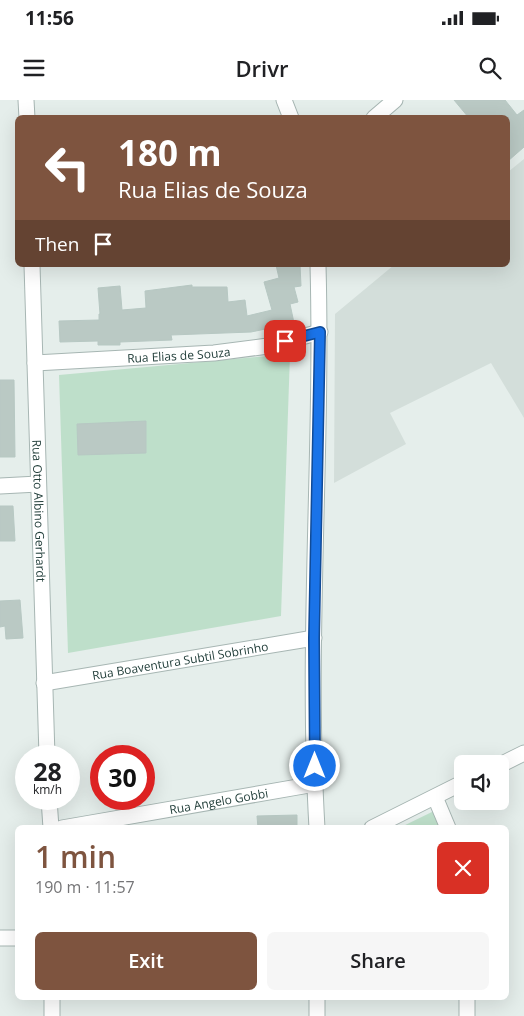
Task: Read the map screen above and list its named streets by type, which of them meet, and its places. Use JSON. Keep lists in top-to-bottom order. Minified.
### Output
{"streets":{"street":["Rua Elias de Souza","Rua Otto Albino Gerhardt","Rua Boaventura Subtil Sobrinho","Rua Angelo Gobbi"]},"crossings":[["Rua Elias de Souza","Rua Otto Albino Gerhardt"],["Rua Otto Albino Gerhardt","Rua Boaventura Subtil Sobrinho"]],"page":{"status":"11:56","header":"Drivr","turn":["180 m","Rua Elias de Souza"],"then":"Then","speed":"28 km/h","limit":"30","heading":["1 min","190 m · 11:57"],"buttons":["Exit","Share"]}}
